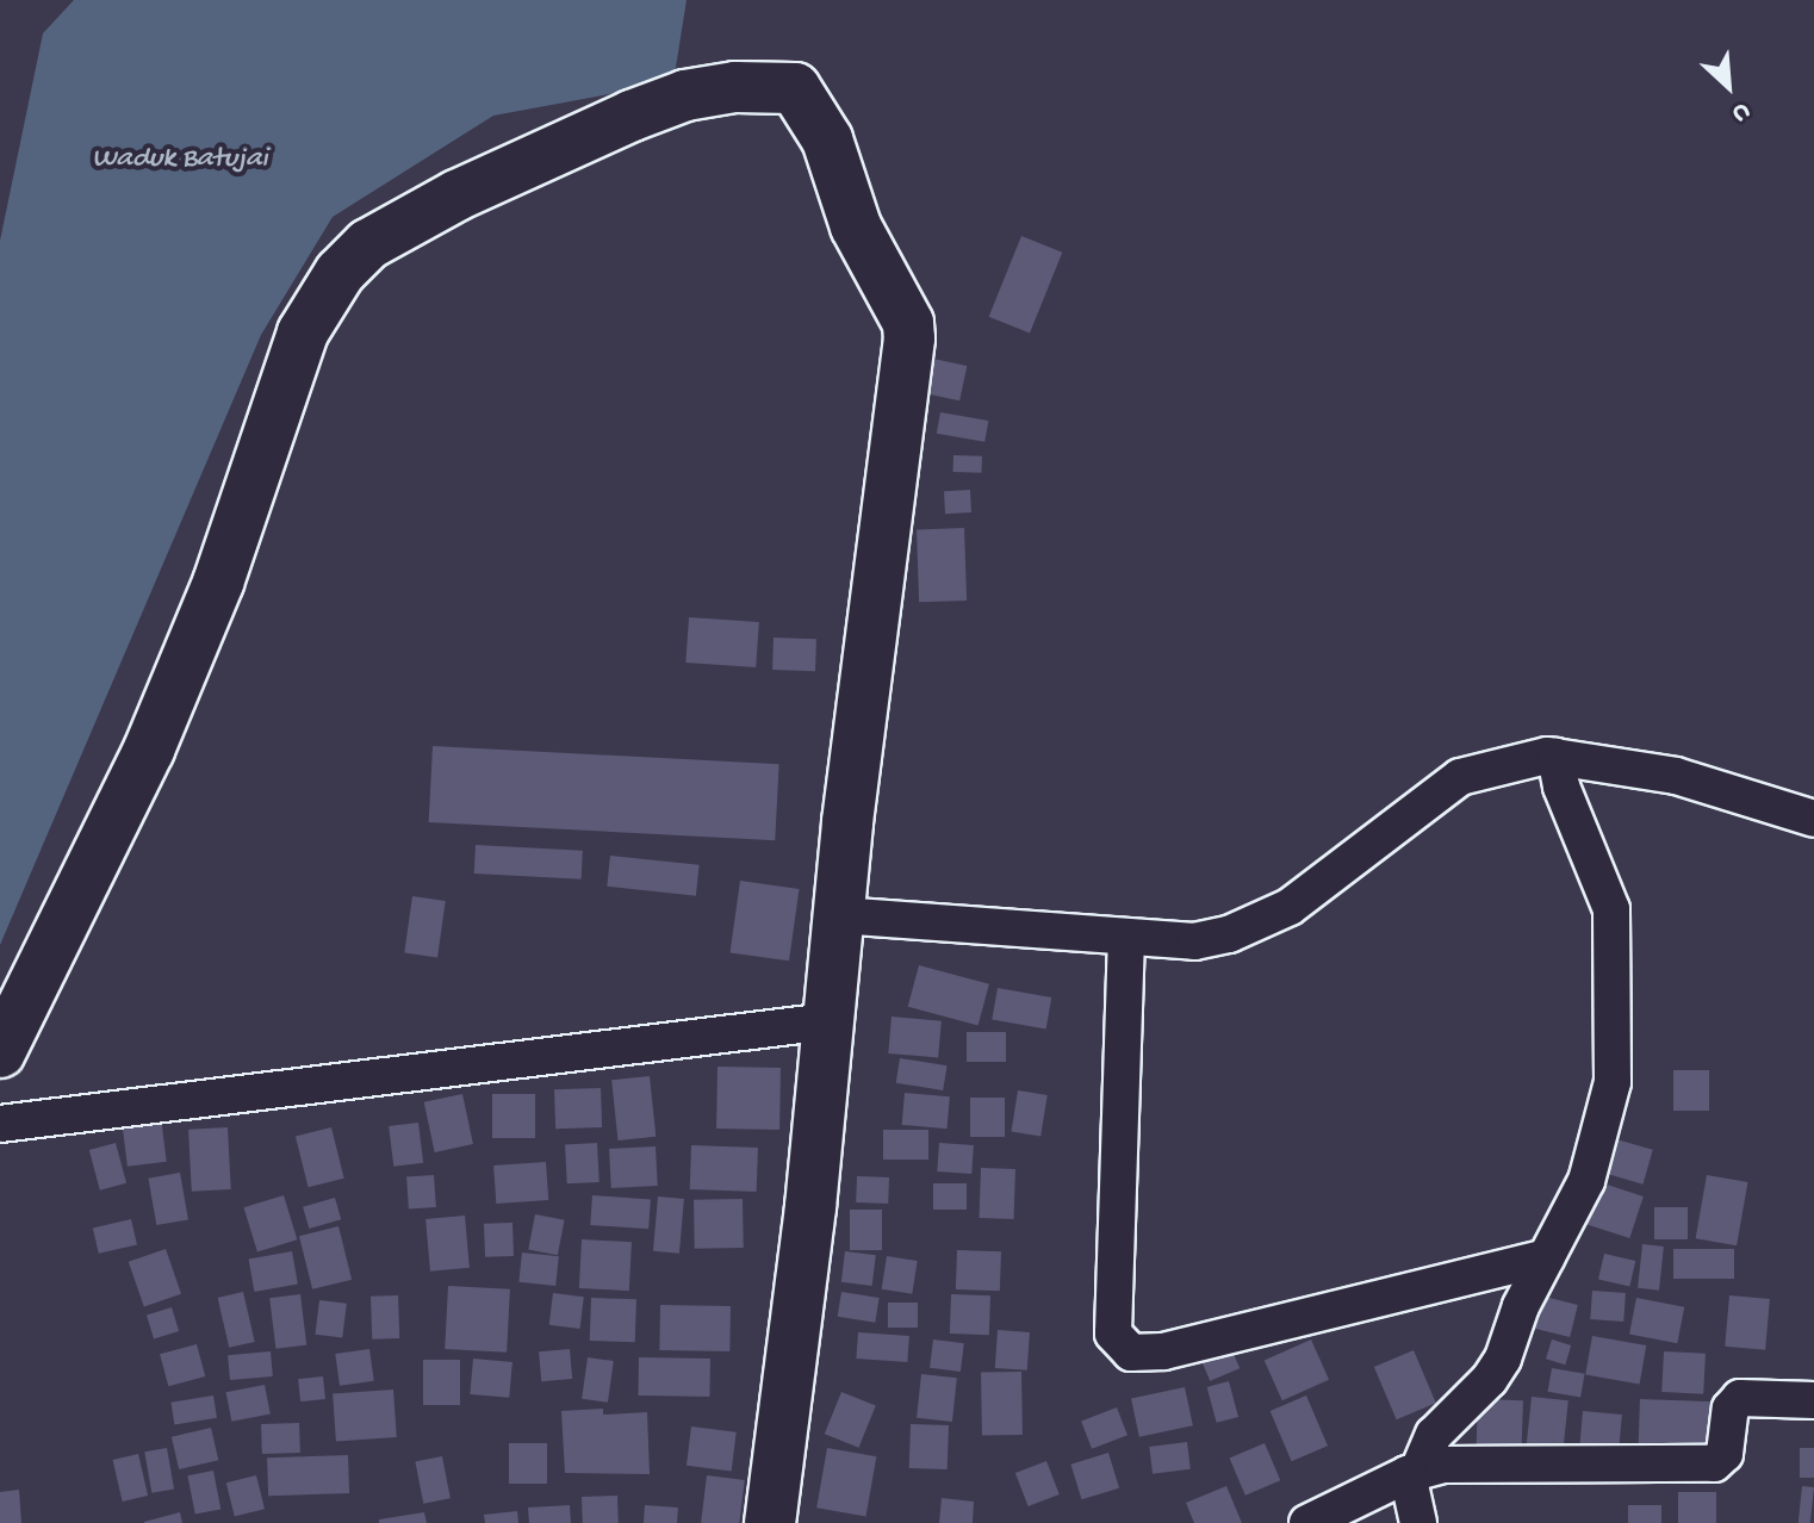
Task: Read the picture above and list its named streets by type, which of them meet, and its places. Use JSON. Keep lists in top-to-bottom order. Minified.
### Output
{"water":["Waduk Batujai"],"north":"bottom right"}
